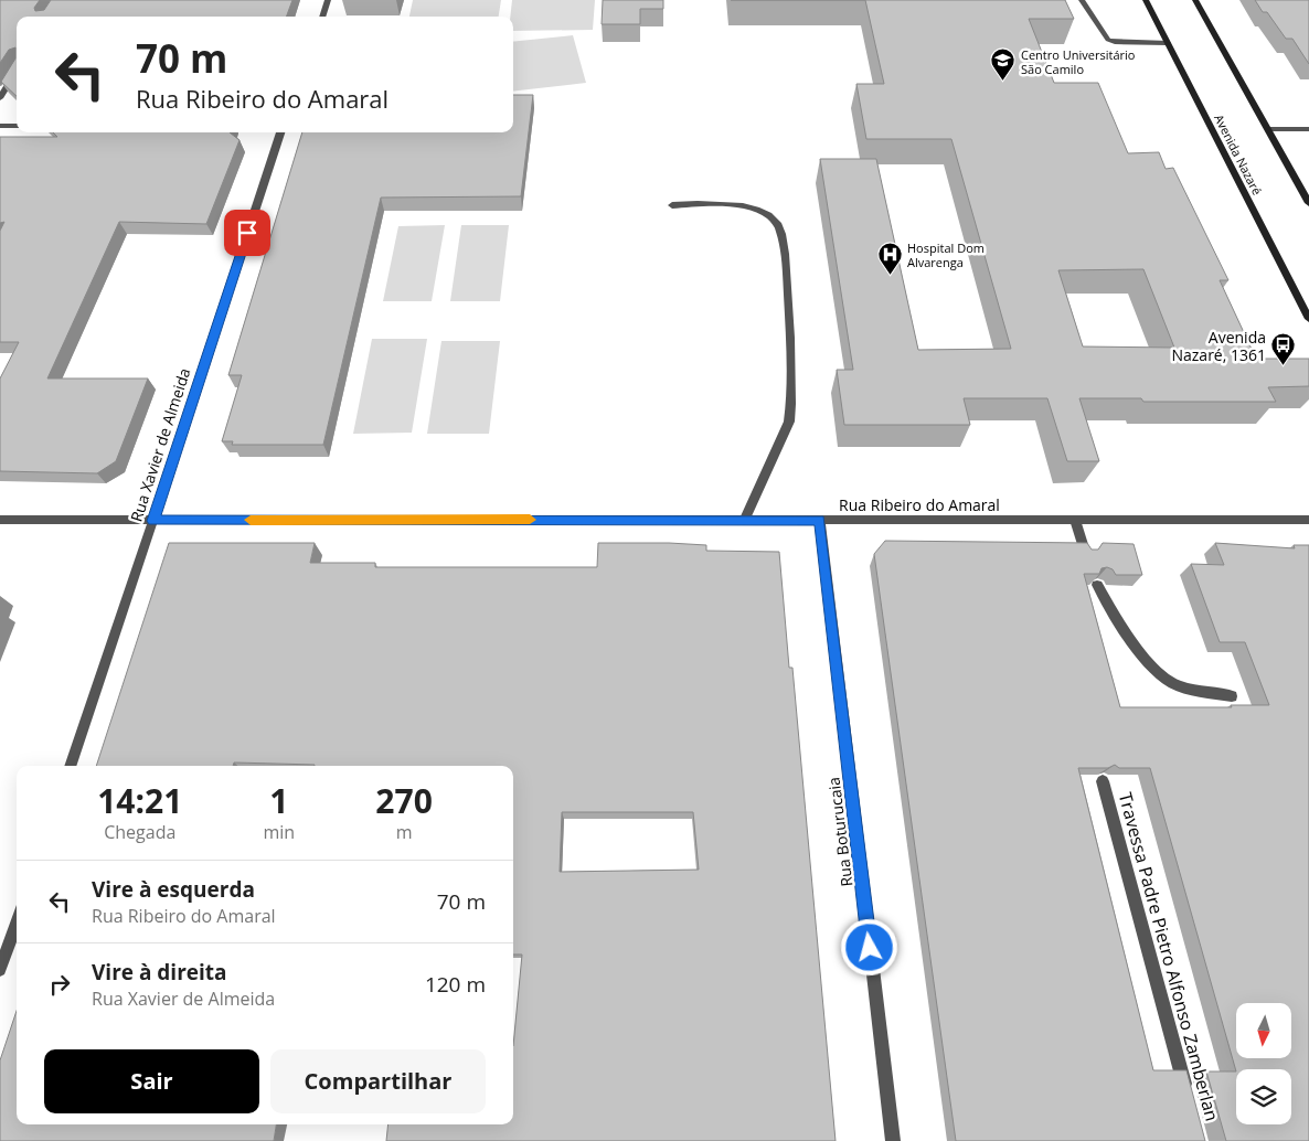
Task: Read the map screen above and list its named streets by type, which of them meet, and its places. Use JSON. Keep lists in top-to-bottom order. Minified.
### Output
{"streets":{"main road":["Avenida Nazaré"],"street":["Rua Xavier de Almeida","Rua Ribeiro do Amaral","Rua Boturucaia","Travessa Padre Pietro Alfonso Zamberlan"]},"crossings":[["Rua Xavier de Almeida","Rua Ribeiro do Amaral"],["Rua Ribeiro do Amaral","Rua Boturucaia"]],"places":{"school or university":["Centro Universitário São Camilo"],"hospital":["Hospital Dom Alvarenga"],"bus stop":["Avenida Nazaré, 1361"]},"north":"bottom","page":{"turn":["70 m","Rua Ribeiro do Amaral"],"eta":["14:21","Chegada","1","min","270","m"],"list":[{"name":"Vire à esquerda","note":"Rua Ribeiro do Amaral","value":"70 m"},{"name":"Vire à direita","note":"Rua Xavier de Almeida","value":"120 m"}],"buttons":["Sair","Compartilhar"]}}
